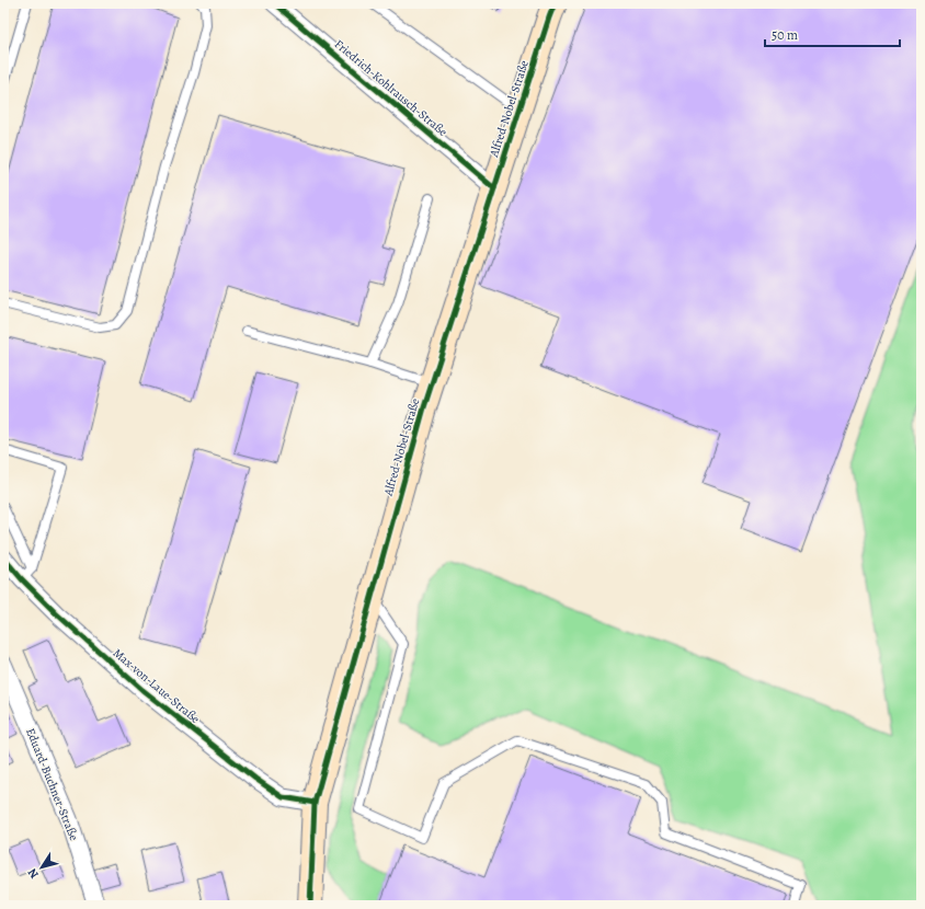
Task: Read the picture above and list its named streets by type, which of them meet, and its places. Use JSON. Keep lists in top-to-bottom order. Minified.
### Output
{"streets":{"street":["Friedrich-Kohlrausch-Straße","Alfred-Nobel-Straße","Max-von-Laue-Straße","Eduard-Buchner-Straße"]},"crossings":[["Friedrich-Kohlrausch-Straße","Alfred-Nobel-Straße"],["Alfred-Nobel-Straße","Max-von-Laue-Straße"]],"scale_bar":"50 m","north":"bottom left"}
